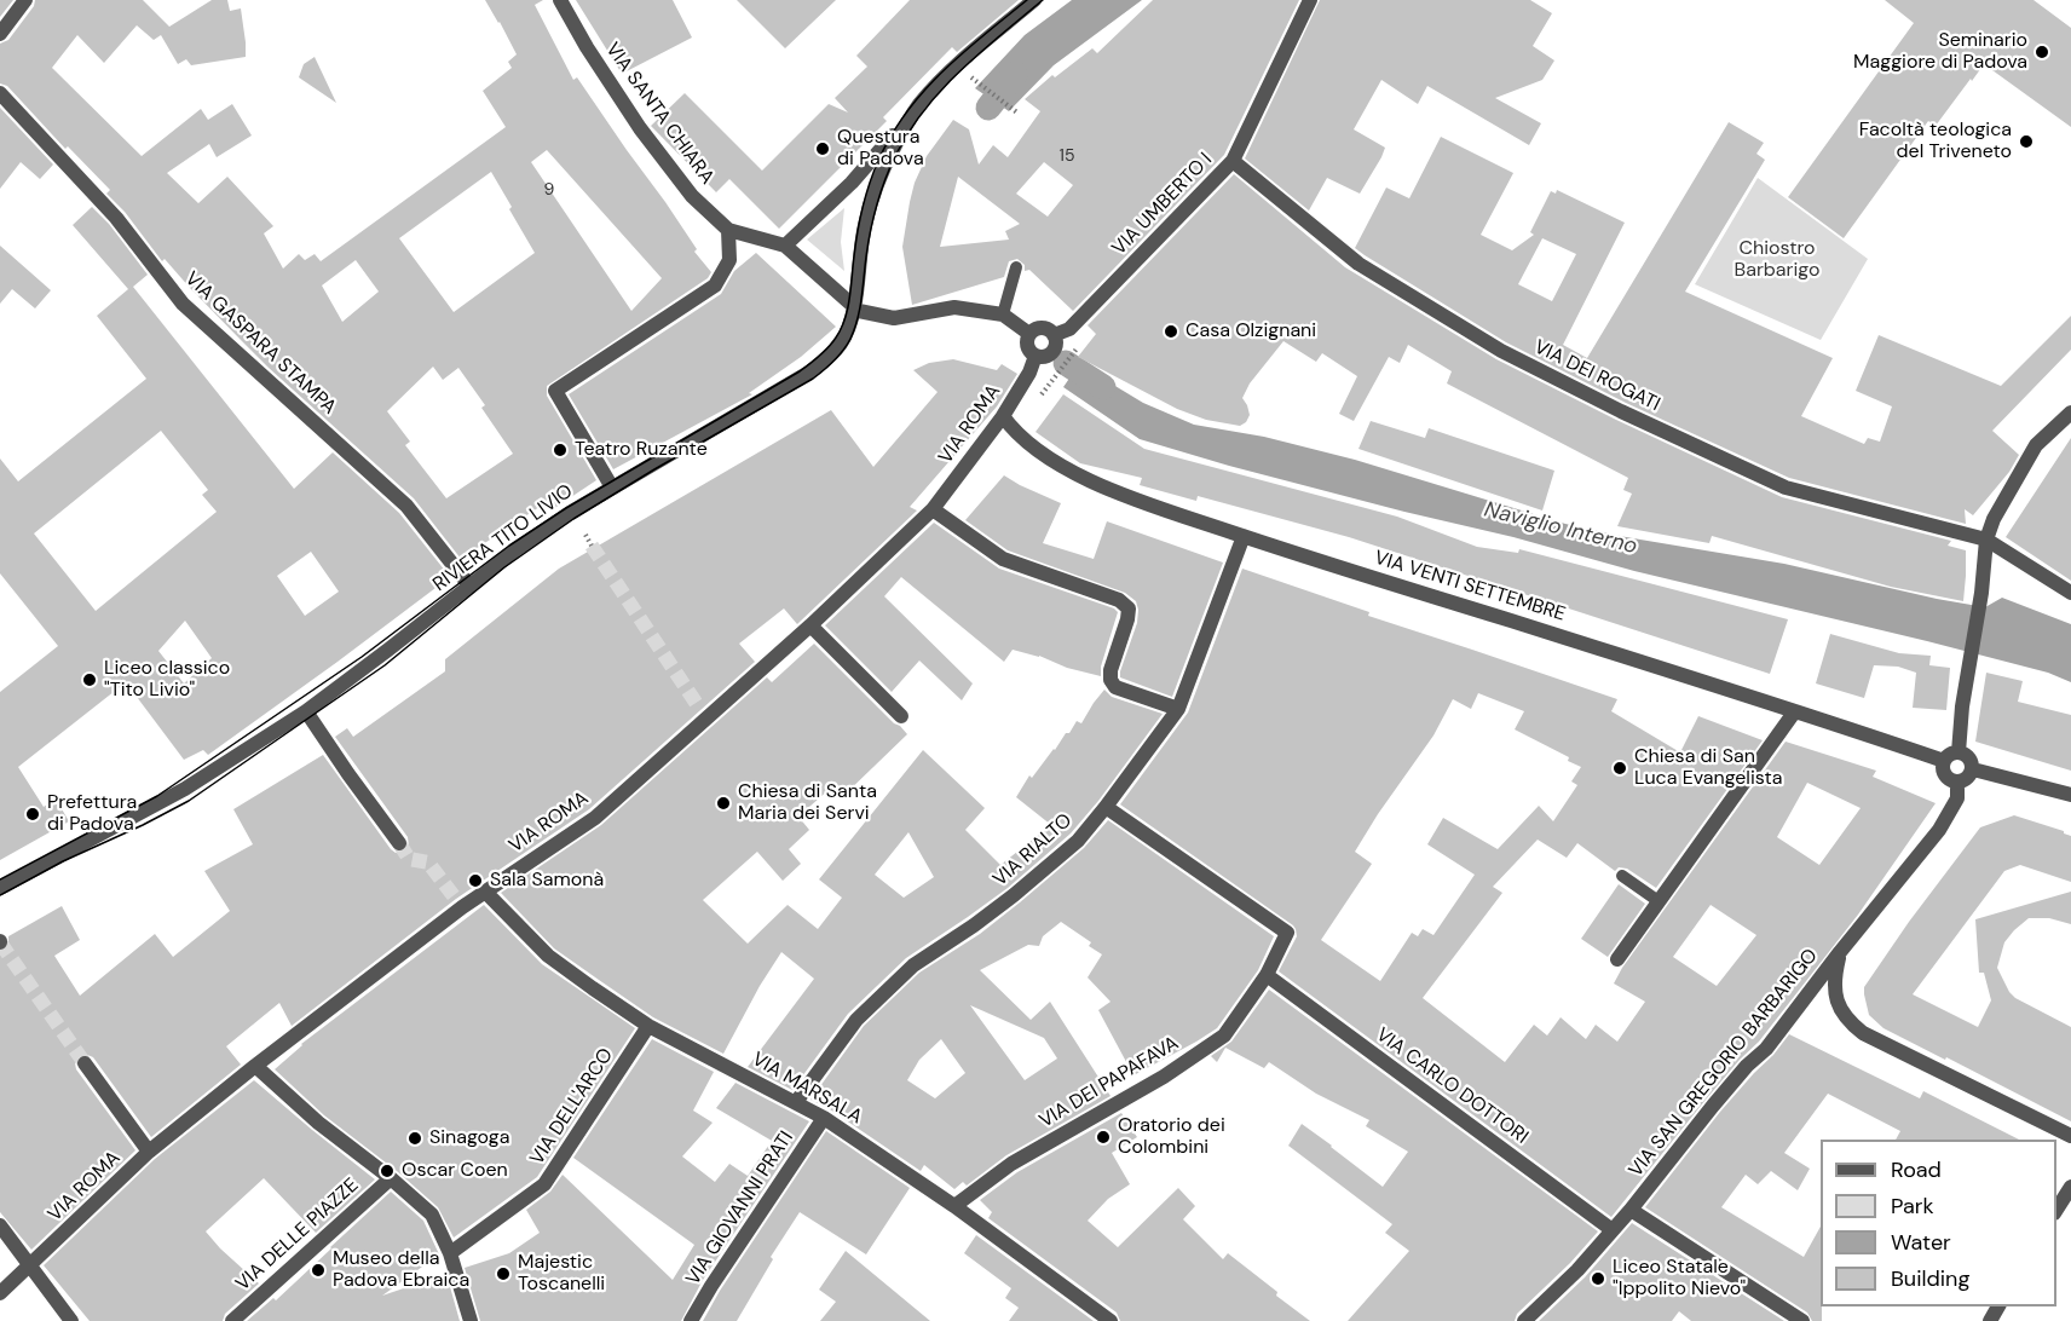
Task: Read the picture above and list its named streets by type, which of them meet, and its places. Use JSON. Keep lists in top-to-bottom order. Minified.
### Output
{"streets":{"street":["VIA SANTA CHIARA","VIA UMBERTO I","VIA GASPARA STAMPA","VIA DEI ROGATI","VIA ROMA","RIVIERA TITO LIVIO","VIA VENTI SETTEMBRE","VIA RIALTO","VIA SAN GREGORIO BARBARIGO","VIA DEI PAPAFAVA","VIA CARLO DOTTORI","VIA MARSALA","VIA DELL'ARCO","VIA GIOVANNI PRATI","VIA DELLE PIAZZE"]},"crossings":[["VIA UMBERTO I","VIA DEI ROGATI"],["VIA UMBERTO I","VIA ROMA"],["VIA GASPARA STAMPA","RIVIERA TITO LIVIO"],["VIA ROMA","VIA VENTI SETTEMBRE"],["VIA ROMA","VIA MARSALA"],["VIA VENTI SETTEMBRE","VIA RIALTO"],["VIA VENTI SETTEMBRE","VIA SAN GREGORIO BARBARIGO"],["VIA RIALTO","VIA DEI PAPAFAVA"],["VIA RIALTO","VIA MARSALA"],["VIA SAN GREGORIO BARBARIGO","VIA CARLO DOTTORI"],["VIA DEI PAPAFAVA","VIA CARLO DOTTORI"],["VIA DEI PAPAFAVA","VIA MARSALA"],["VIA MARSALA","VIA DELL'ARCO"],["VIA MARSALA","VIA GIOVANNI PRATI"]],"water":["Naviglio Interno"],"parks":["Chiostro Barbarigo"],"places":["Seminario Maggiore di Padova","Facoltà teologica del Triveneto","Questura di Padova","Casa Olzignani","Teatro Ruzante","Liceo classico \"Tito Livio\"","Chiesa di San Luca Evangelista","Chiesa di Santa Maria dei Servi","Prefettura di Padova","Sala Samonà","Oratorio dei Colombini","Sinagoga","Oscar Coen","Museo della Padova Ebraica","Majestic Toscanelli","Liceo Statale \"Ippolito Nievo\""],"house_numbers":["15","9"],"legend":["Road","Park","Water","Building"]}
